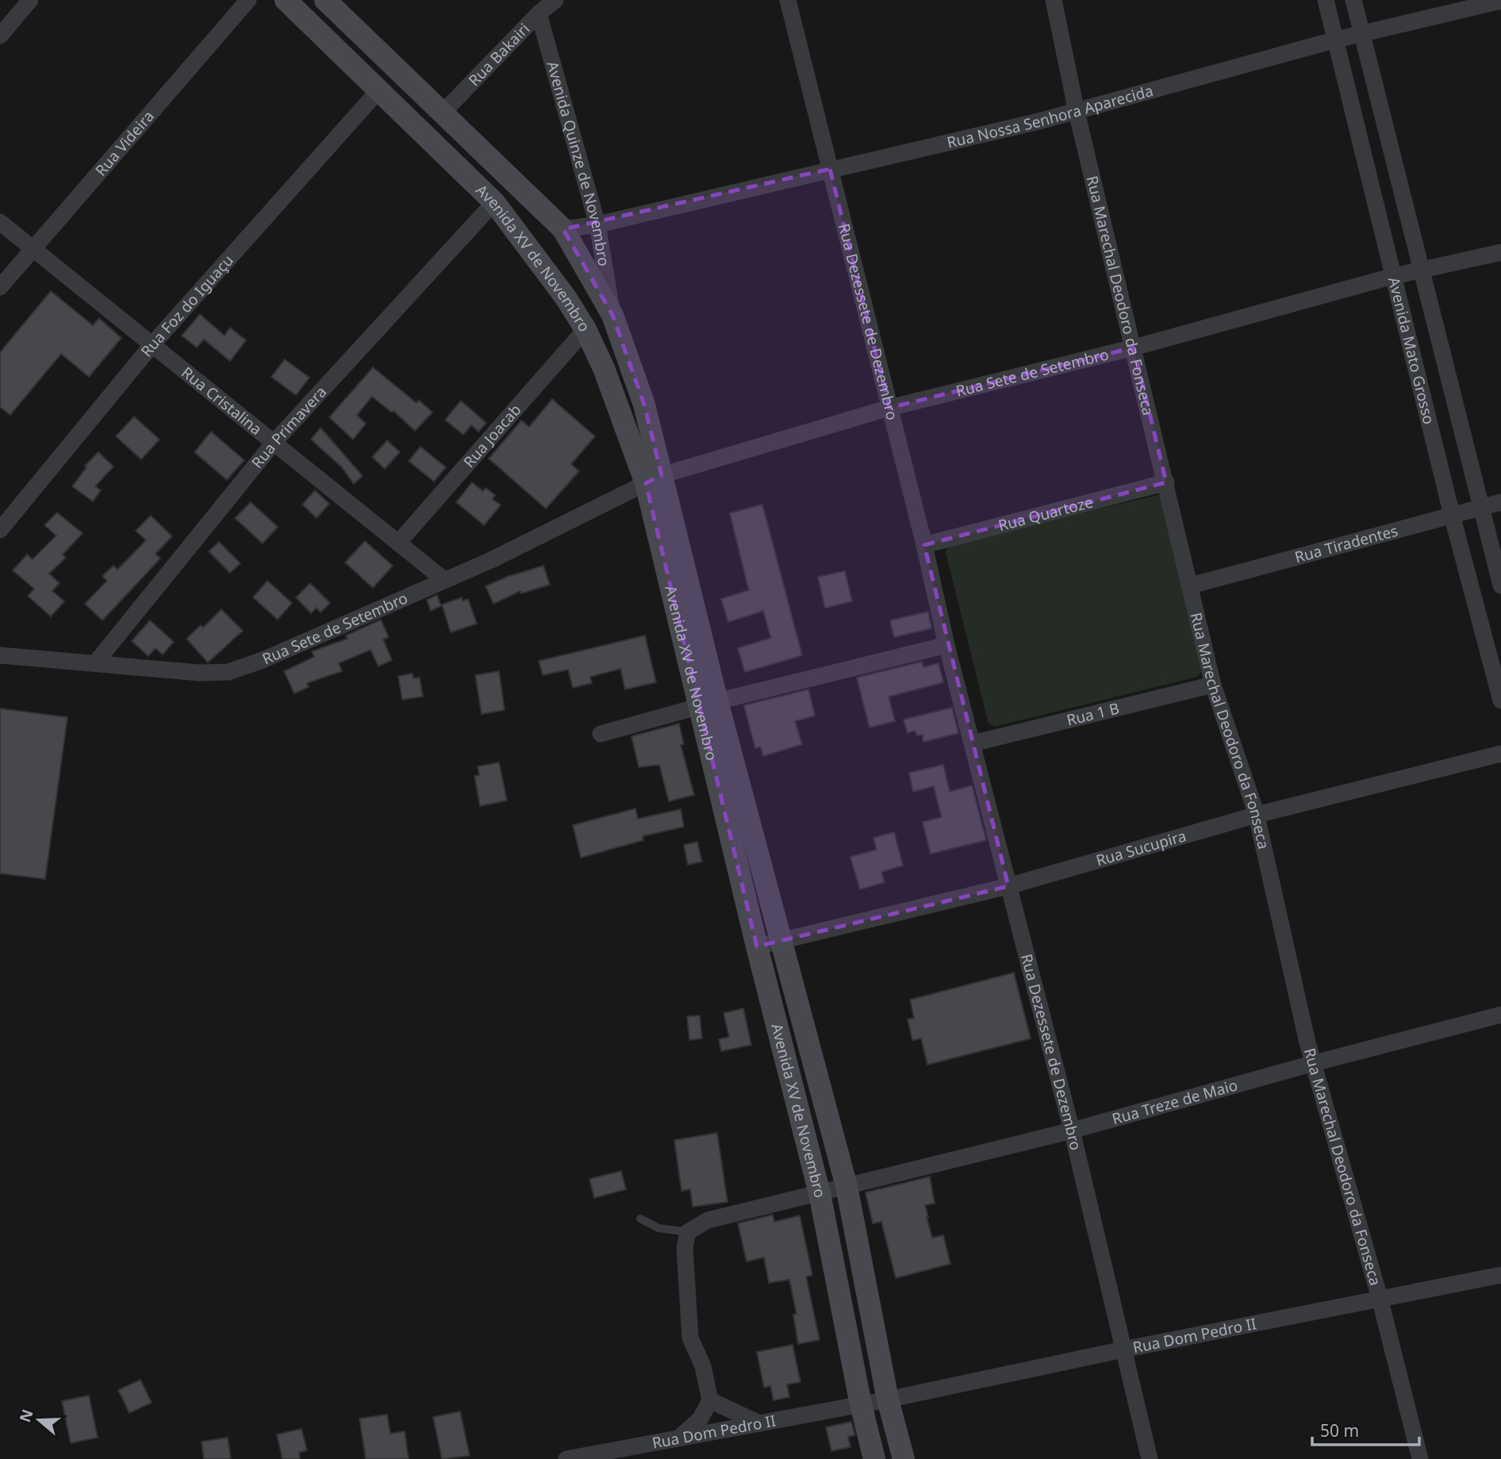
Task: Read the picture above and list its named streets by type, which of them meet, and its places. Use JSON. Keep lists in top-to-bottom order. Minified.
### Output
{"streets":{"main road":["Avenida XV de Novembro"],"street":["Rua Bakairi","Rua Nossa Senhora Aparecida","Rua Videira","Avenida Quinze de Novembro","Rua Marechal Deodoro da Fonseca","Rua Foz do Iguaçu","Rua Dezessete de Dezembro","Avenida Mato Grosso","Rua Sete de Setembro","Rua Cristalina","Rua Primavera","Rua Joacab","Rua Quartoze","Rua Tiradentes","Rua 1 B","Rua Sucupira","Rua Treze de Maio","Rua Dom Pedro II"]},"crossings":[["Rua Bakairi","Avenida Quinze de Novembro"],["Rua Bakairi","Avenida XV de Novembro"],["Rua Nossa Senhora Aparecida","Avenida Quinze de Novembro"],["Rua Nossa Senhora Aparecida","Avenida XV de Novembro"],["Rua Nossa Senhora Aparecida","Rua Marechal Deodoro da Fonseca"],["Rua Nossa Senhora Aparecida","Rua Dezessete de Dezembro"],["Rua Nossa Senhora Aparecida","Avenida Mato Grosso"],["Rua Videira","Rua Cristalina"],["Avenida Quinze de Novembro","Avenida XV de Novembro"],["Avenida XV de Novembro","Rua Foz do Iguaçu"],["Avenida XV de Novembro","Rua Sete de Setembro"],["Avenida XV de Novembro","Rua Primavera"],["Avenida XV de Novembro","Rua Joacab"],["Avenida XV de Novembro","Rua Sucupira"],["Avenida XV de Novembro","Rua Treze de Maio"],["Avenida XV de Novembro","Rua Dom Pedro II"],["Rua Marechal Deodoro da Fonseca","Rua Sete de Setembro"],["Rua Marechal Deodoro da Fonseca","Rua Quartoze"],["Rua Marechal Deodoro da Fonseca","Rua Tiradentes"],["Rua Marechal Deodoro da Fonseca","Rua 1 B"],["Rua Marechal Deodoro da Fonseca","Rua Sucupira"],["Rua Marechal Deodoro da Fonseca","Rua Treze de Maio"],["Rua Marechal Deodoro da Fonseca","Rua Dom Pedro II"],["Rua Foz do Iguaçu","Rua Cristalina"],["Rua Dezessete de Dezembro","Rua Sete de Setembro"],["Rua Dezessete de Dezembro","Rua Quartoze"],["Rua Dezessete de Dezembro","Rua 1 B"],["Rua Dezessete de Dezembro","Rua Sucupira"],["Rua Dezessete de Dezembro","Rua Treze de Maio"],["Rua Dezessete de Dezembro","Rua Dom Pedro II"],["Avenida Mato Grosso","Rua Sete de Setembro"],["Avenida Mato Grosso","Rua Tiradentes"],["Rua Sete de Setembro","Rua Cristalina"],["Rua Sete de Setembro","Rua Primavera"],["Rua Cristalina","Rua Primavera"],["Rua Cristalina","Rua Joacab"]],"scale_bar":"50 m","north":"left"}
